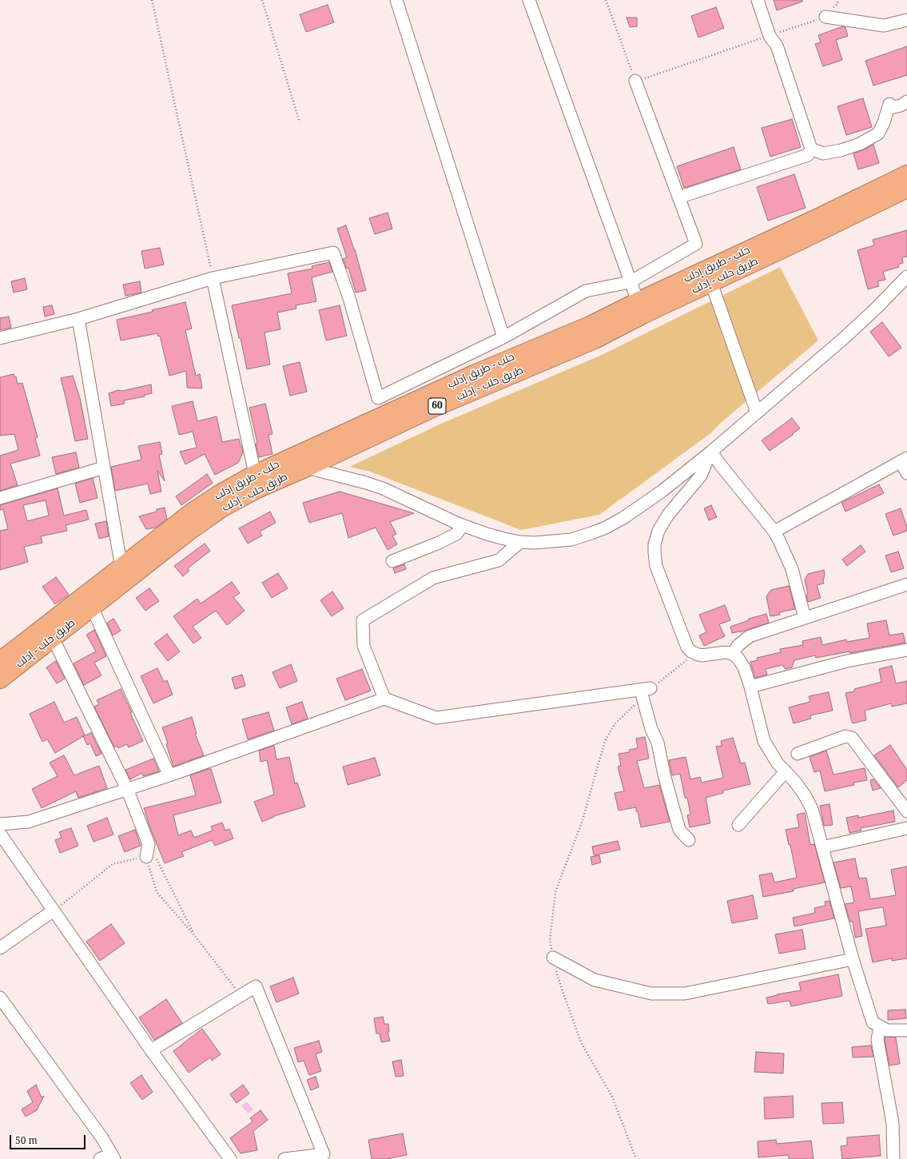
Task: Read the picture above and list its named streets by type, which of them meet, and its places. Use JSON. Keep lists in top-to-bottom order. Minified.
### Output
{"streets":{"highway":["حلب - طريق إدلب","طريق حلب - إدلب","60"]},"scale_bar":"50 m"}
